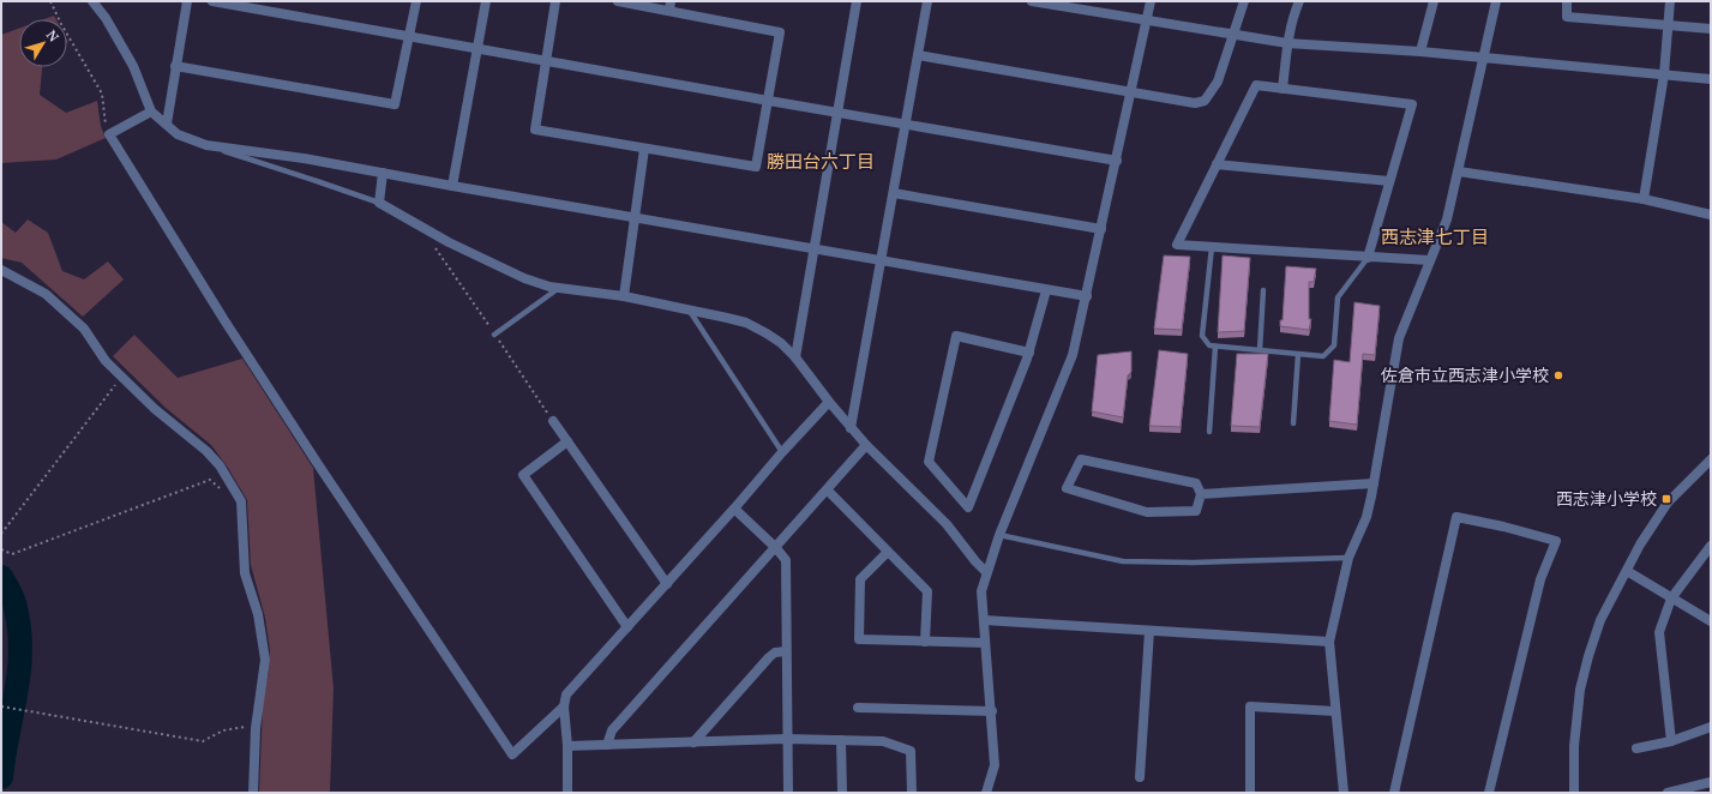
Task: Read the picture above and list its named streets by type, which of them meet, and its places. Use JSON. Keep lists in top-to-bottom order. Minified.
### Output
{"districts":["勝田台六丁目","西志津七丁目"],"places":{"other":["佐倉市立西志津小学校"],"transit":["西志津小学校"]},"north":"top right"}
